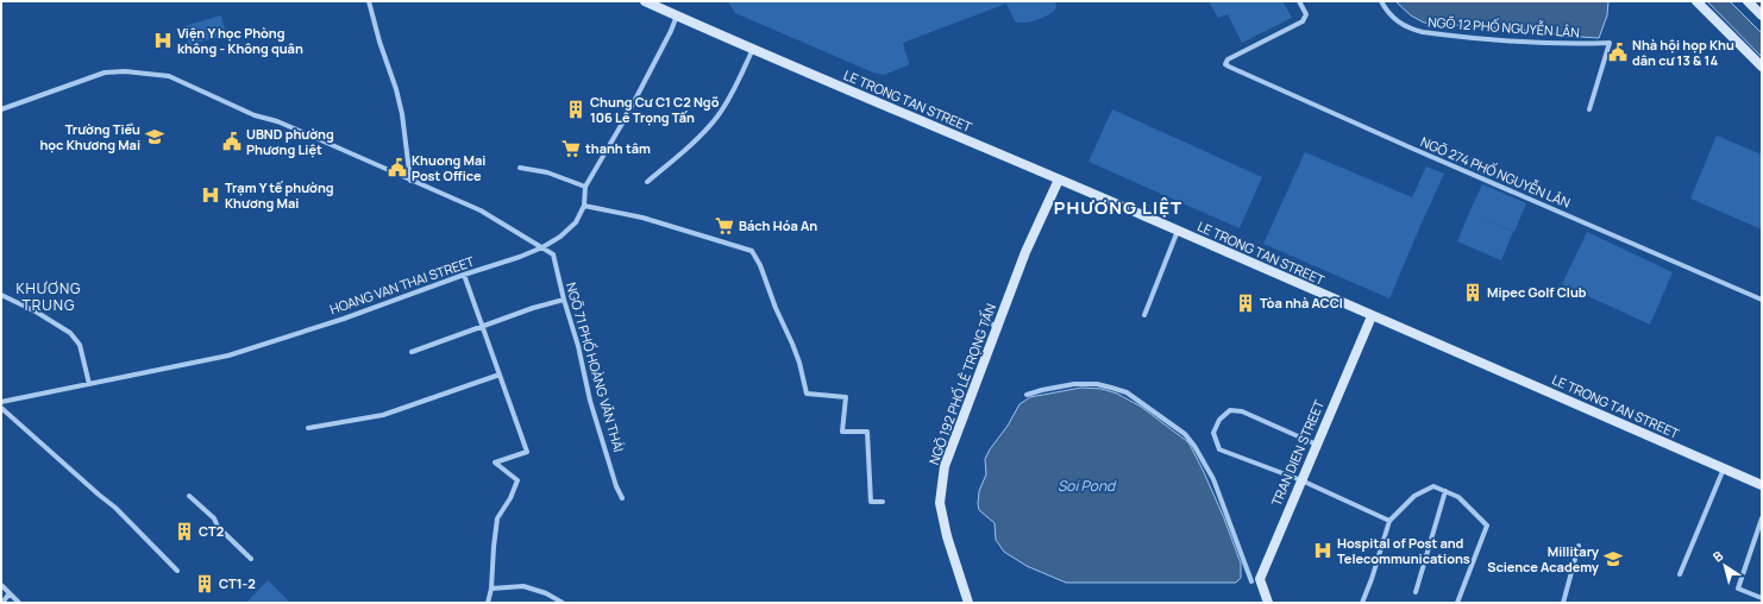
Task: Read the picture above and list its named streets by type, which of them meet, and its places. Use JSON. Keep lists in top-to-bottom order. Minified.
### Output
{"streets":{"main road":["LE TRONG TAN STREET","NGÕ 192 PHỐ LÊ TRỌNG TẤN","TRAN DIEN STREET"],"street":["NGÕ 12 PHỐ NGUYỄN LÂN","NGÕ 274 PHỐ NGUYỄN LÂN","HOANG VAN THAI STREET","NGÕ 71 PHỐ HOÀNG VĂN THÁI"]},"crossings":[["LE TRONG TAN STREET","HOANG VAN THAI STREET"],["LE TRONG TAN STREET","NGÕ 192 PHỐ LÊ TRỌNG TẤN"],["LE TRONG TAN STREET","TRAN DIEN STREET"],["HOANG VAN THAI STREET","NGÕ 71 PHỐ HOÀNG VĂN THÁI"]],"districts":["PHƯƠNG LIỆT","KHƯƠNG TRUNG"],"water":["Soi Pond"],"places":{"hospital":["Viện Y học Phòng không - Không quân","Trạm Y tế phường Khương Mai","Hospital of Post and Telecommunications"],"public building":["Nhà hội họp Khu dân cư 13 & 14","UBND phường Phương Liệt","Khuong Mai Post Office"],"building":["Chung Cư C1 C2 Ngõ 106 Lê Trọng Tấn","Mipec Golf Club","Tòa nhà ACCI","CT2","CT1-2"],"school or university":["Trường Tiểu học Khương Mai","Millitary Science Academy"],"supermarket":["thanh tâm","Bách Hóa An"]},"north":"top left"}
